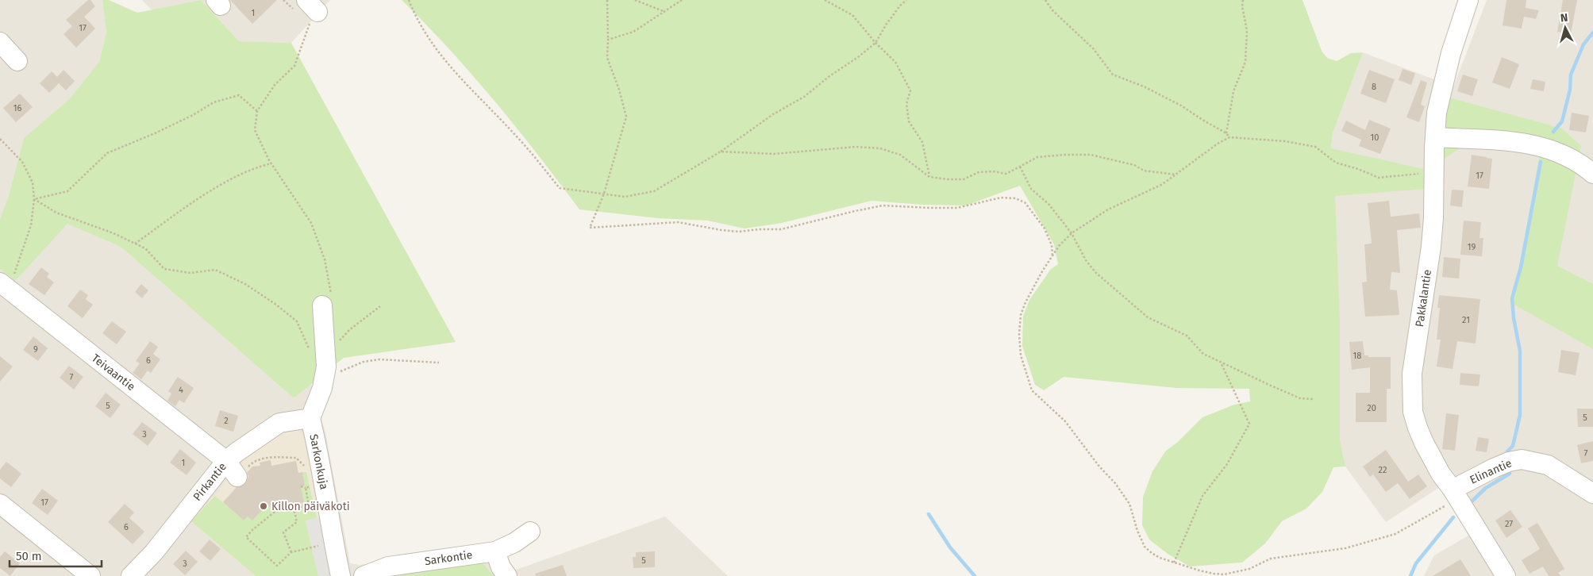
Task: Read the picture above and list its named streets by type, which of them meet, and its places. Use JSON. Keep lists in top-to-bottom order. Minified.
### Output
{"streets":{"street":["Pakkalantie","Teivaantie","Sarkonkuja","Elinantie","Pirkantie","Sarkontie"]},"crossings":[["Pakkalantie","Elinantie"],["Teivaantie","Pirkantie"],["Sarkonkuja","Pirkantie"]],"places":["Killon päiväkoti"],"house_numbers":["1","17","8","16","10","17","19","21","9","18","6","7","4","5","20","5","2","3","7","1","22","17","27","6","5","3"],"scale_bar":"50 m","north":"top"}
